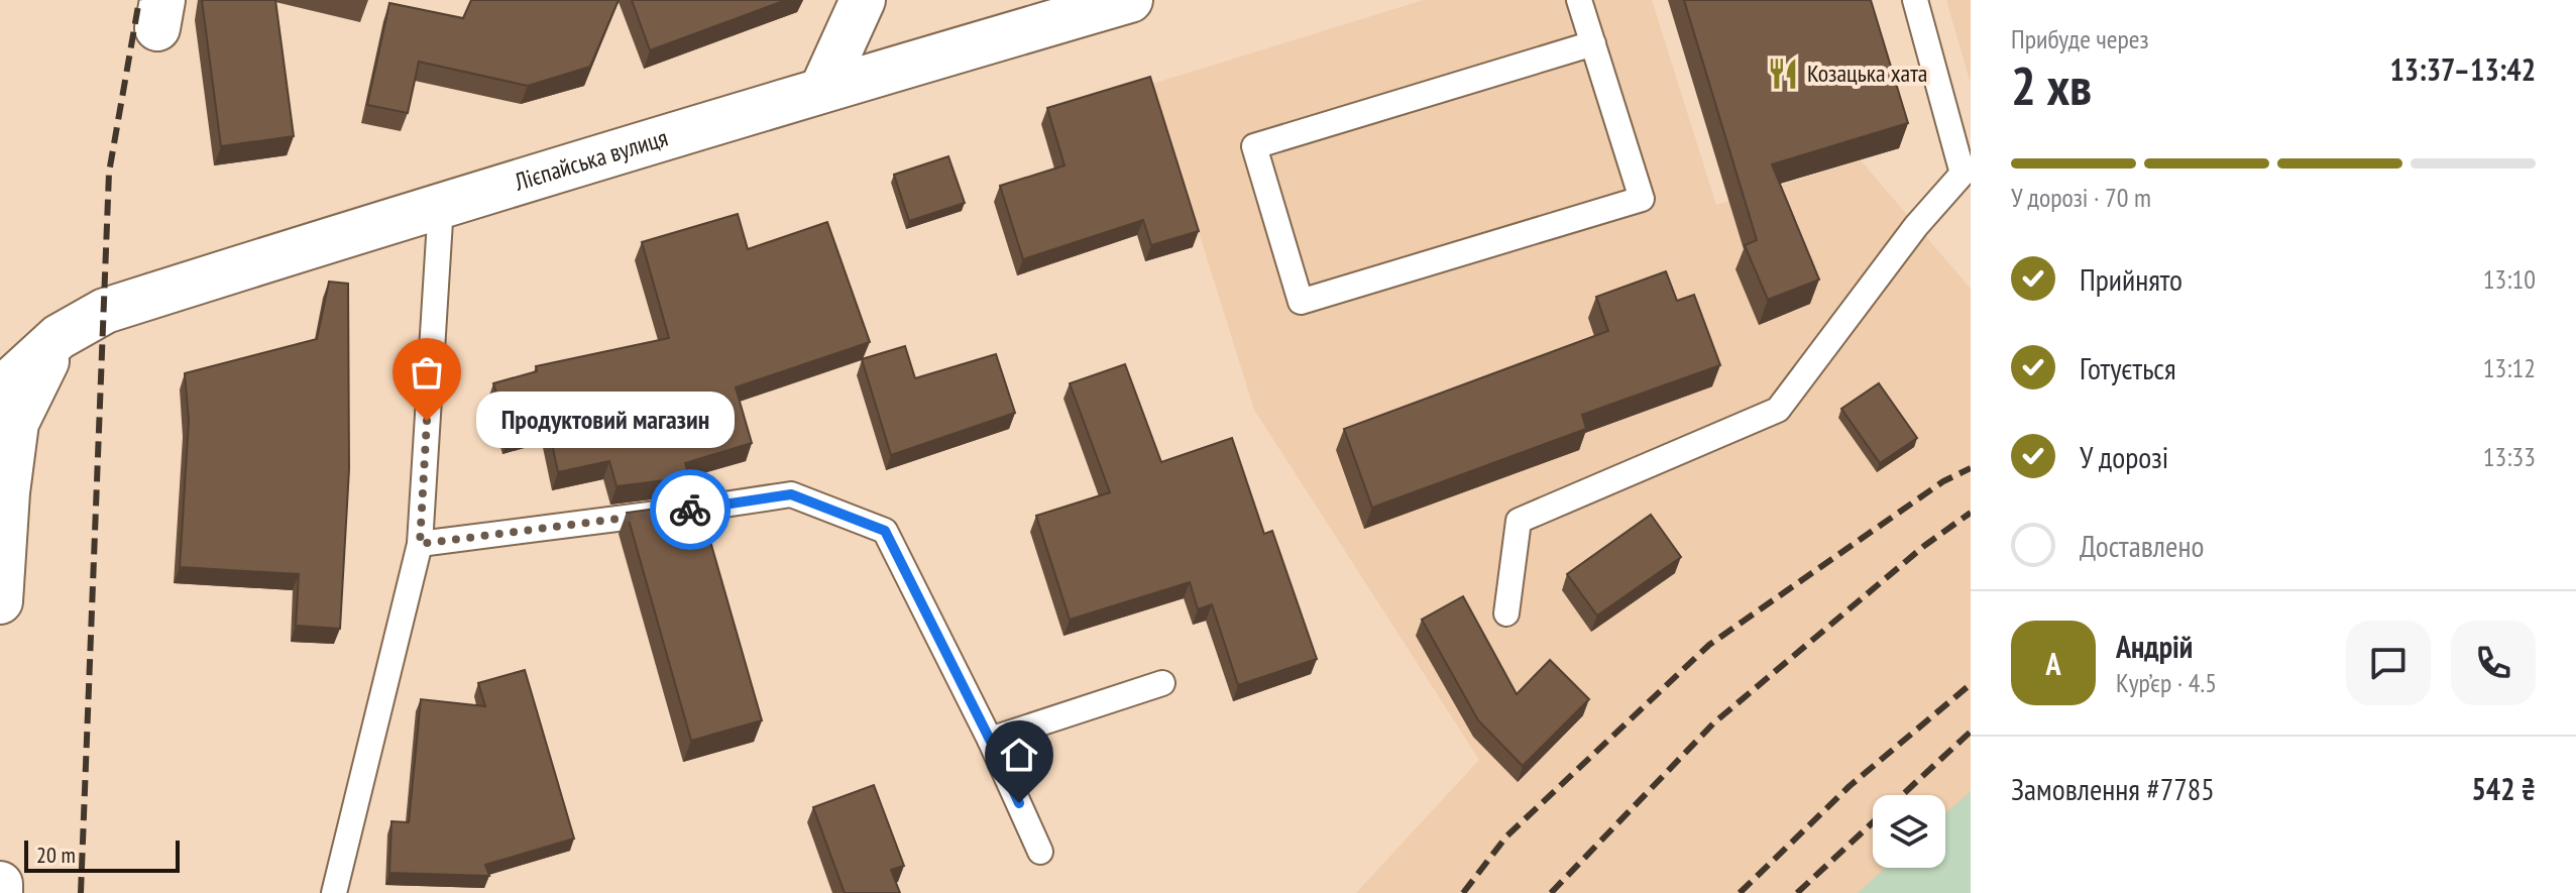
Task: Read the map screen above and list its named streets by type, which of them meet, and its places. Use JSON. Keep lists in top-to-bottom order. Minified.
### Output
{"streets":{"main road":["Лієпайська вулиця"]},"places":{"restaurant":["Козацька хата"],"other":["Продуктовий магазин"]},"scale_bar":"20 m","page":{"heading":["2 хв","Прибуде через","13:37–13:42"],"panel":["Андрій","Кур’єр · 4.5","Замовлення #7785","542 ₴"],"bar":"У дорозі · 70 m","list":[["Прийнято","13:10"],["Готується","13:12"],["У дорозі","13:33"],"Доставлено"],"bubble":"Продуктовий магазин","round":"А","scale":"20 m"}}
